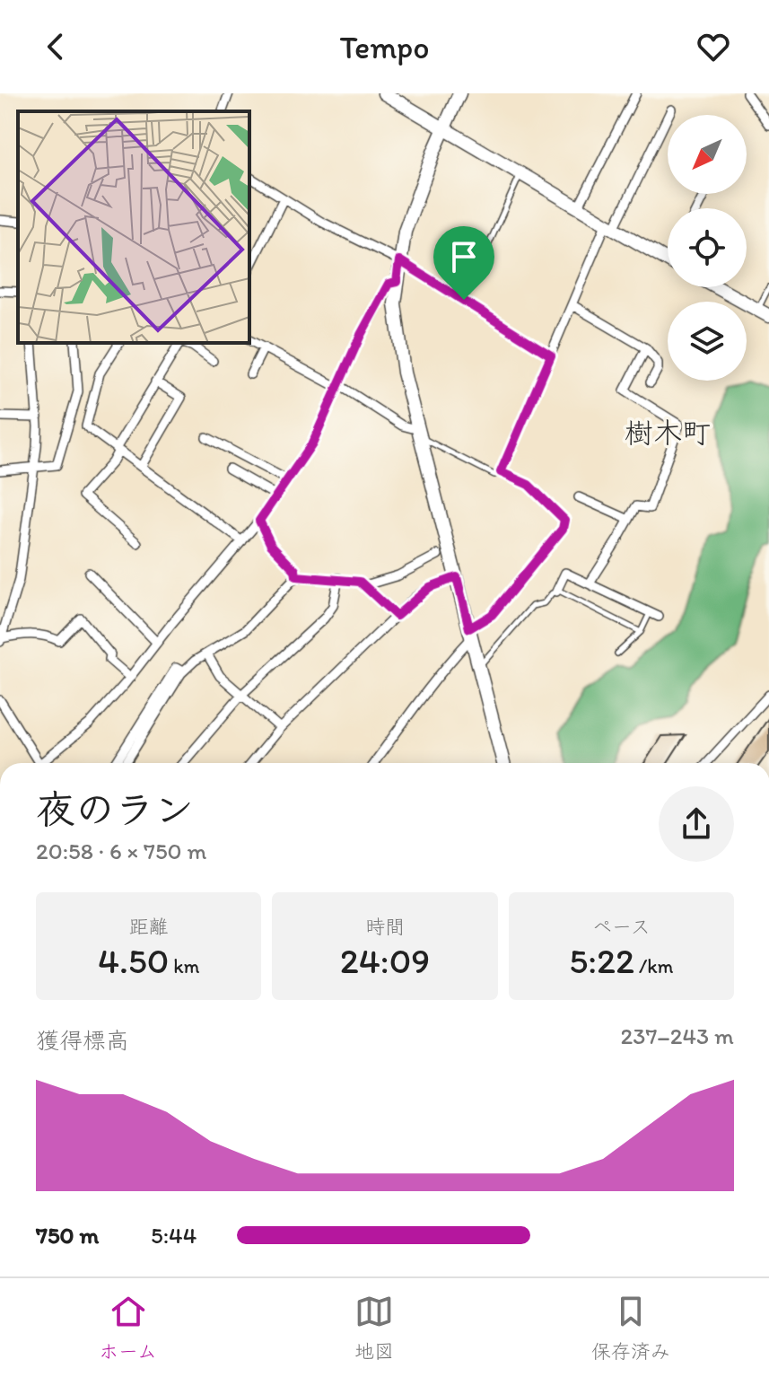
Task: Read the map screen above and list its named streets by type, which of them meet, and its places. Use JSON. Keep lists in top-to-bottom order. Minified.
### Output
{"districts":["樹木町"],"north":"bottom left","page":{"header":"Tempo","heading":["夜のラン","20:58 · 6 × 750 m"],"stats":[["距離","4.50 km"],["時間","24:09"],["ペース","5:22 /km"]],"chart":["獲得標高","237–243 m"],"list":[{"name":"750 m","note":"5:44"}],"tabs":["ホーム","地図","保存済み"]}}
